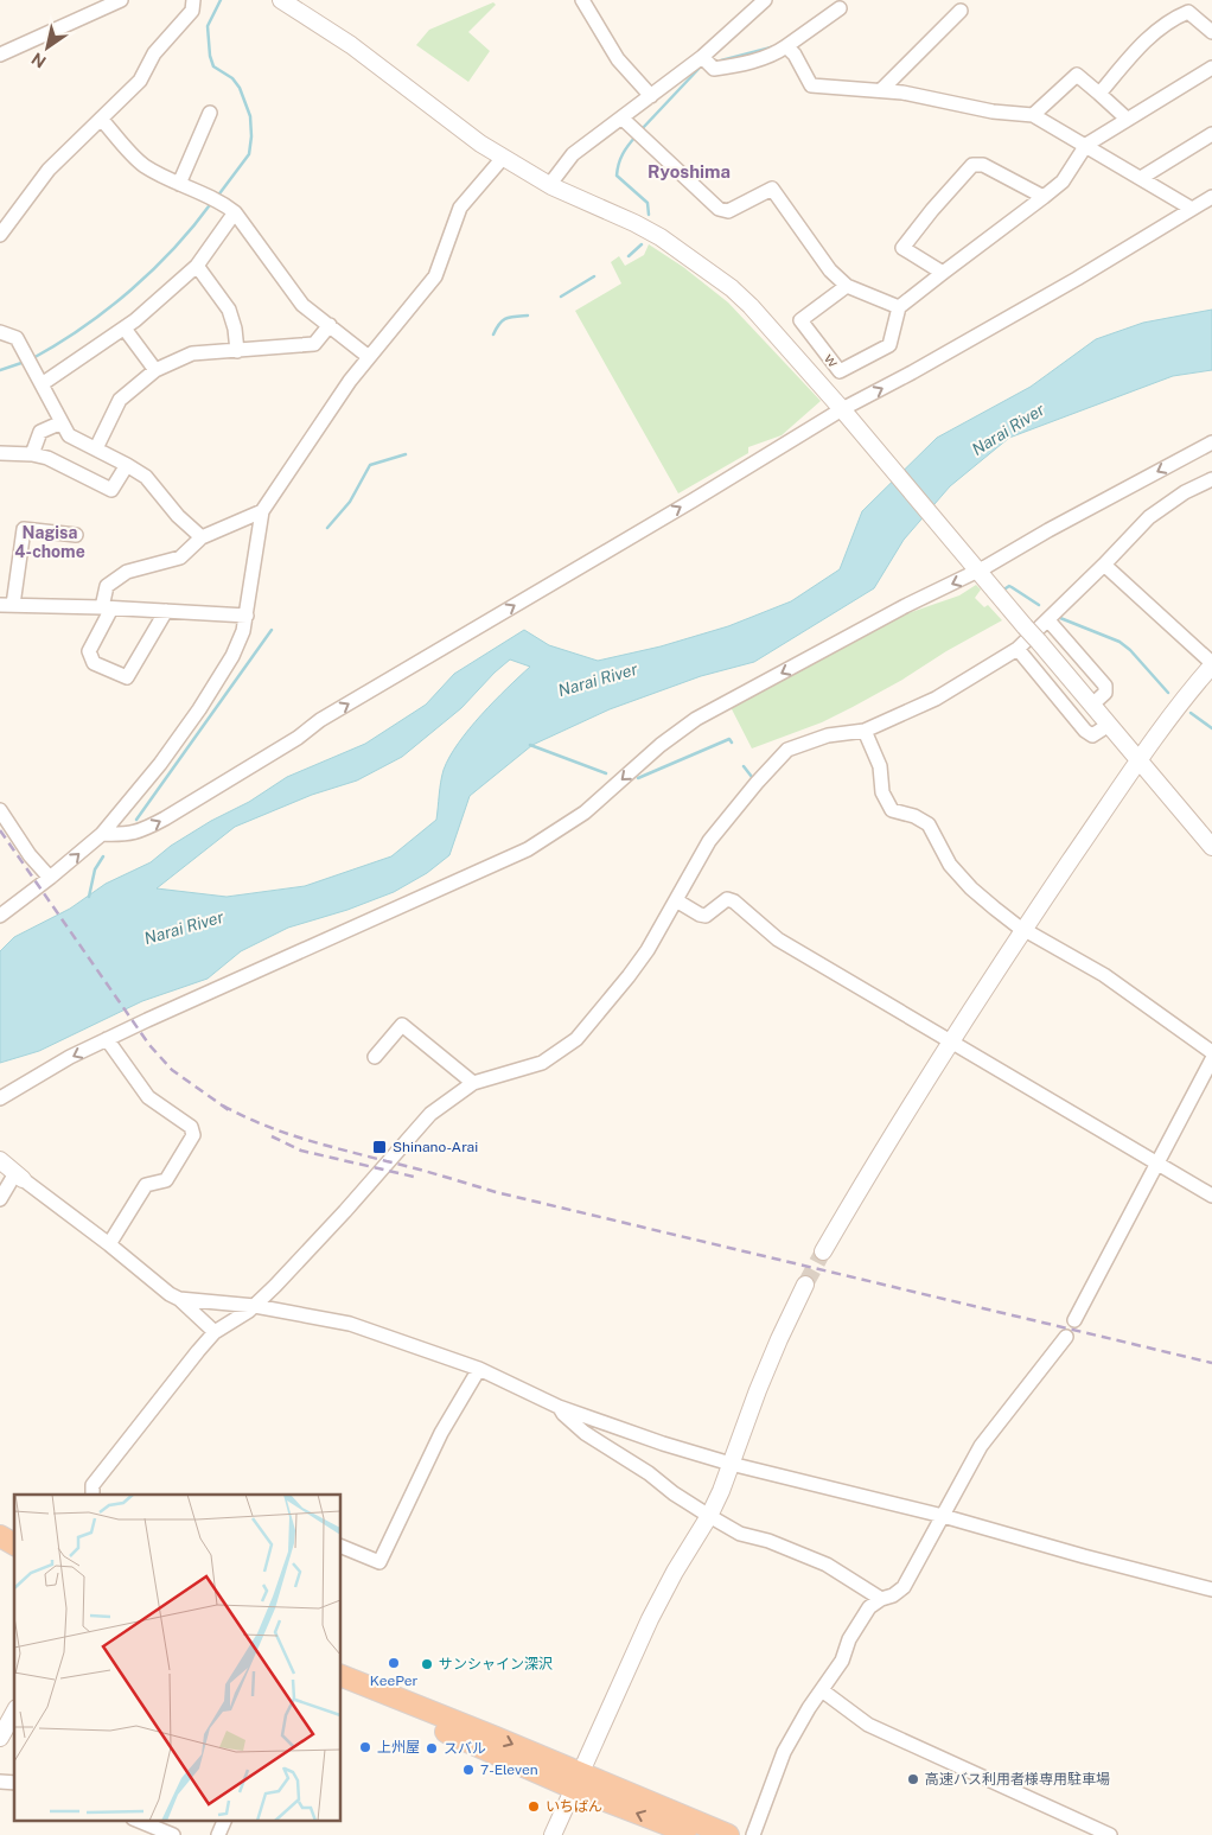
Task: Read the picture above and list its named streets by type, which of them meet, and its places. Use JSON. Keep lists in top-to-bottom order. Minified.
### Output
{"streets":{"street":["ｗ"]},"districts":["Ryoshima","Nagisa 4-chome"],"water":["Narai River"],"places":{"transit":["Shinano-Arai"],"other":["KeePer","サンシャイン深沢","上州屋","スバル","7-Eleven","高速バス利用者様専用駐車場","いちばん"]},"north":"bottom left"}
